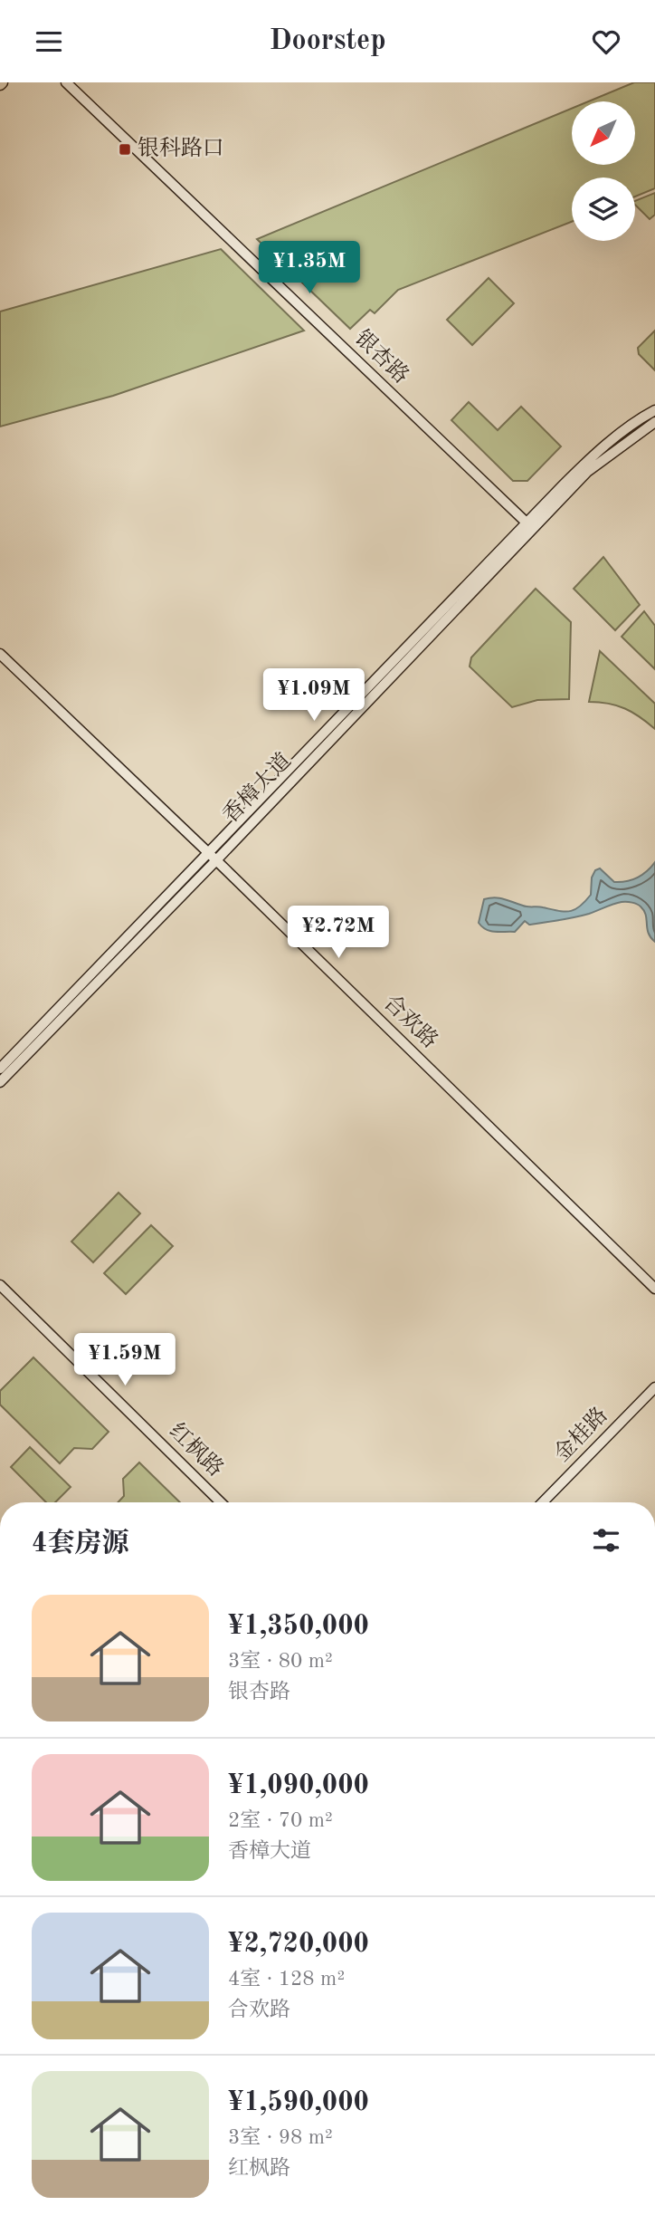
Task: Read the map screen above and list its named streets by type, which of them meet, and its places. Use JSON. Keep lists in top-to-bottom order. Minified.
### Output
{"streets":{"street":["银杏路","香樟大道","合欢路","金桂路","红枫路"]},"crossings":[["银杏路","香樟大道"],["香樟大道","合欢路"]],"places":{"transit":["银科路口"]},"north":"bottom left","page":{"header":"Doorstep","price":["¥1.35M","¥1.09M","¥2.72M","¥1.59M"],"heading":"4套房源","list":[{"name":"¥1,350,000","note":"3室 · 80 m² · 银杏路"},{"name":"¥1,090,000","note":"2室 · 70 m² · 香樟大道"},{"name":"¥2,720,000","note":"4室 · 128 m² · 合欢路"},{"name":"¥1,590,000","note":"3室 · 98 m² · 红枫路"}]}}
